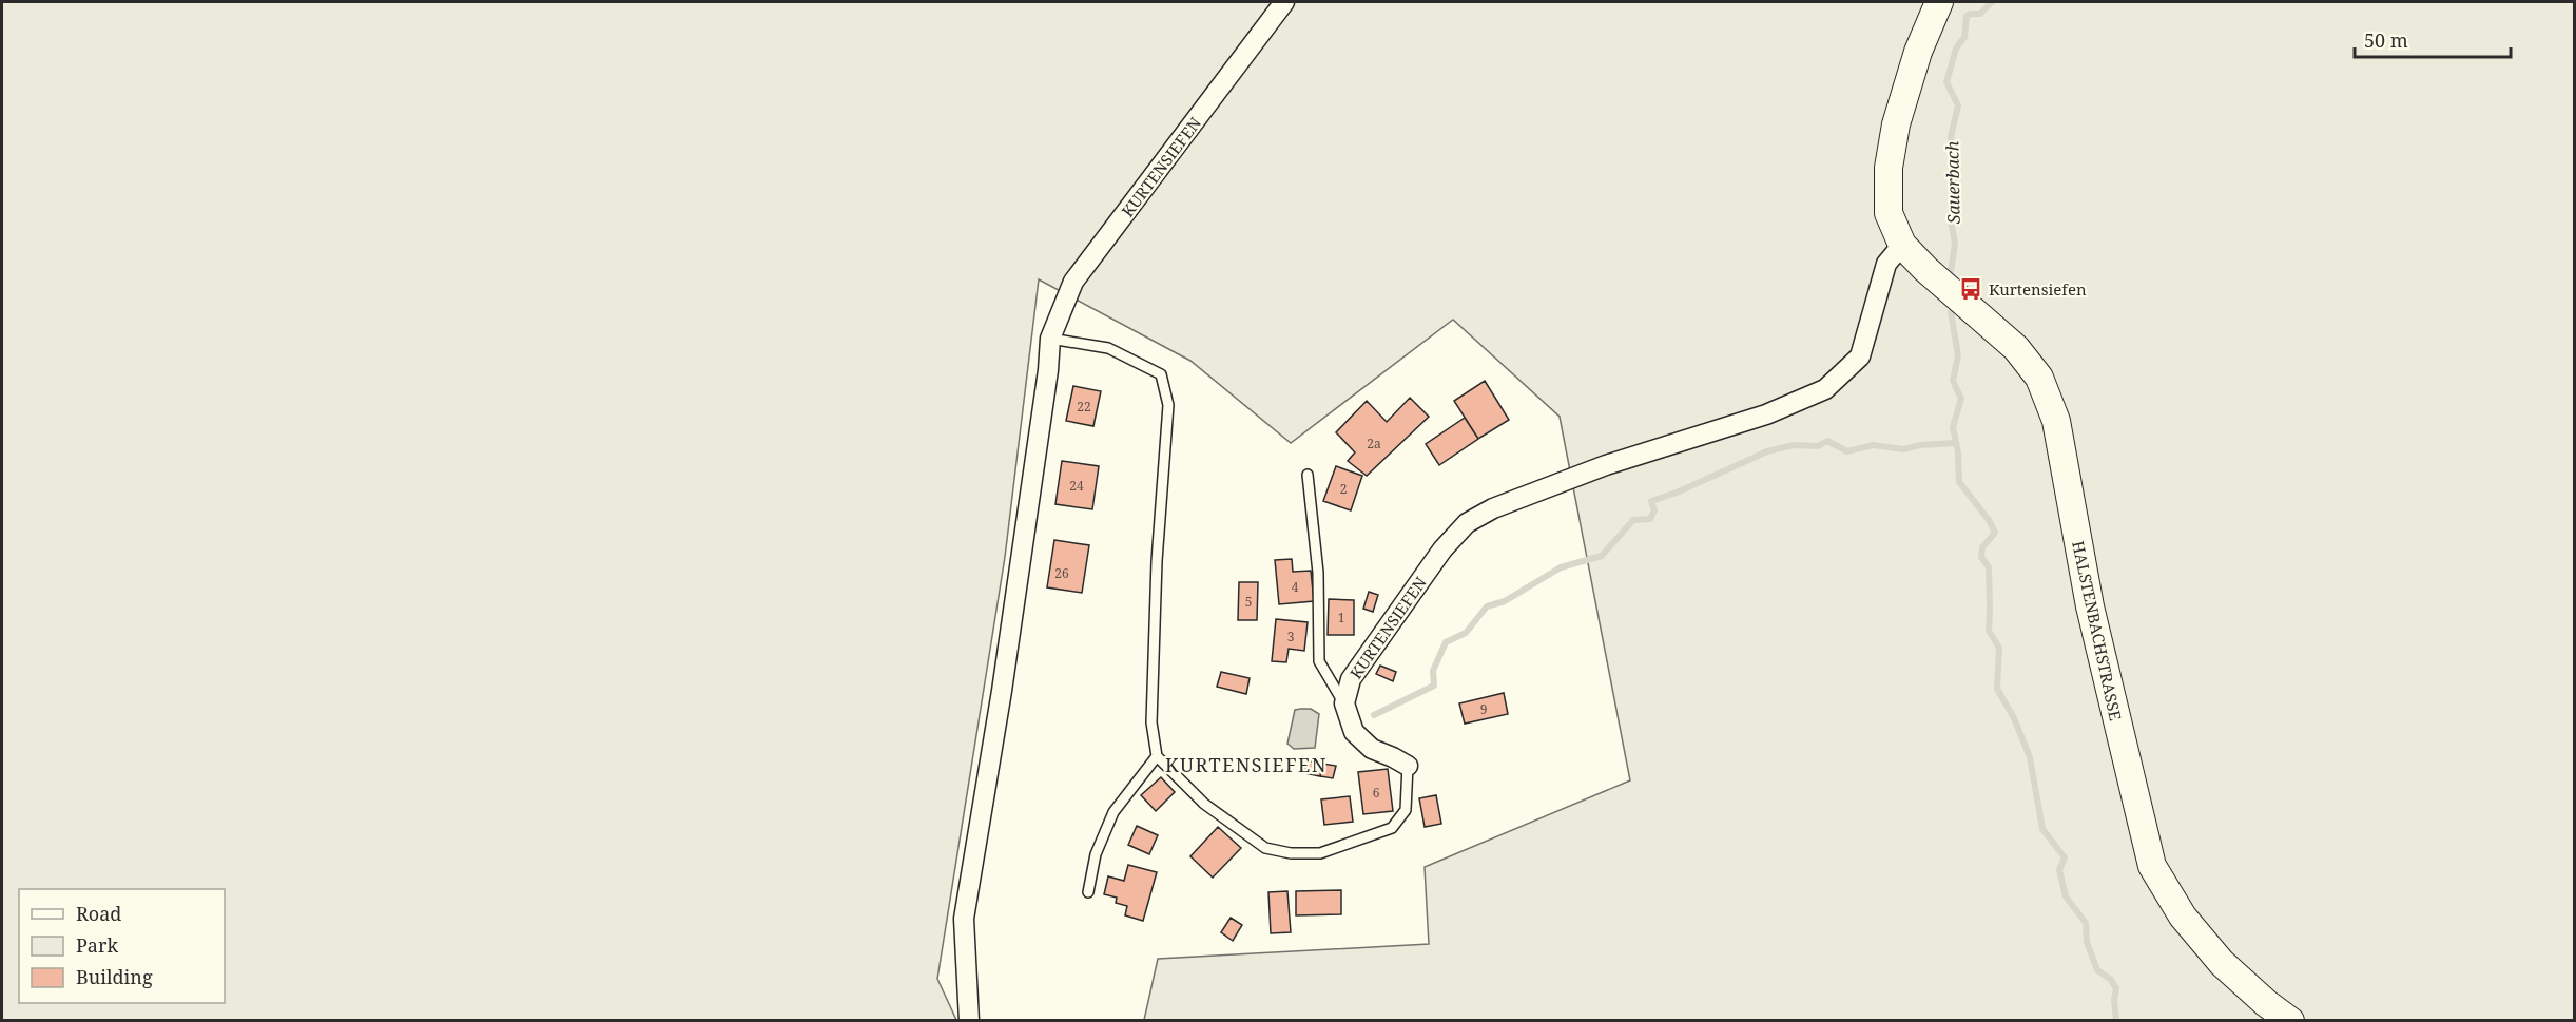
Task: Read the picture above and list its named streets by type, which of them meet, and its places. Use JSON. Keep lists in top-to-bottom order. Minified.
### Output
{"streets":{"street":["KURTENSIEFEN","HALSTENBACHSTRASSE"]},"crossings":[["KURTENSIEFEN","HALSTENBACHSTRASSE"]],"districts":["KURTENSIEFEN"],"water":["Sauerbach"],"places":{"bus stop":["Kurtensiefen"]},"house_numbers":["22","2a","24","2","26","4","5","1","3","9","6"],"legend":["Road","Park","Building"],"scale_bar":"50 m"}
